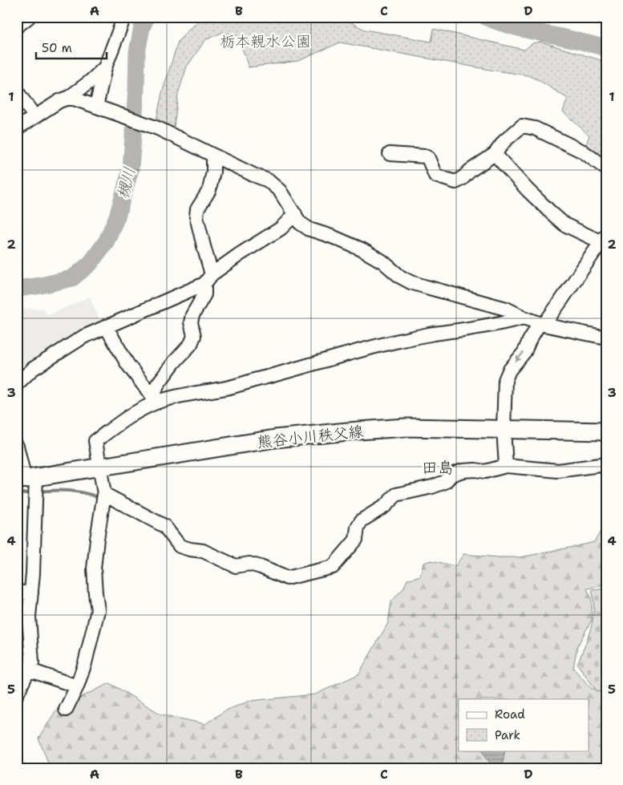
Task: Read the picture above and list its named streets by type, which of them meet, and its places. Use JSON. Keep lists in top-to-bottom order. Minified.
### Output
{"streets":{"main road":["熊谷小川秩父線"]},"districts":["田島"],"water":["槻川"],"parks":["栃本親水公園"],"legend":["Road","Park"],"scale_bar":"50 m","grid":{"columns":["A","B","C","D"],"rows":["1","2","3","4","5"]}}
